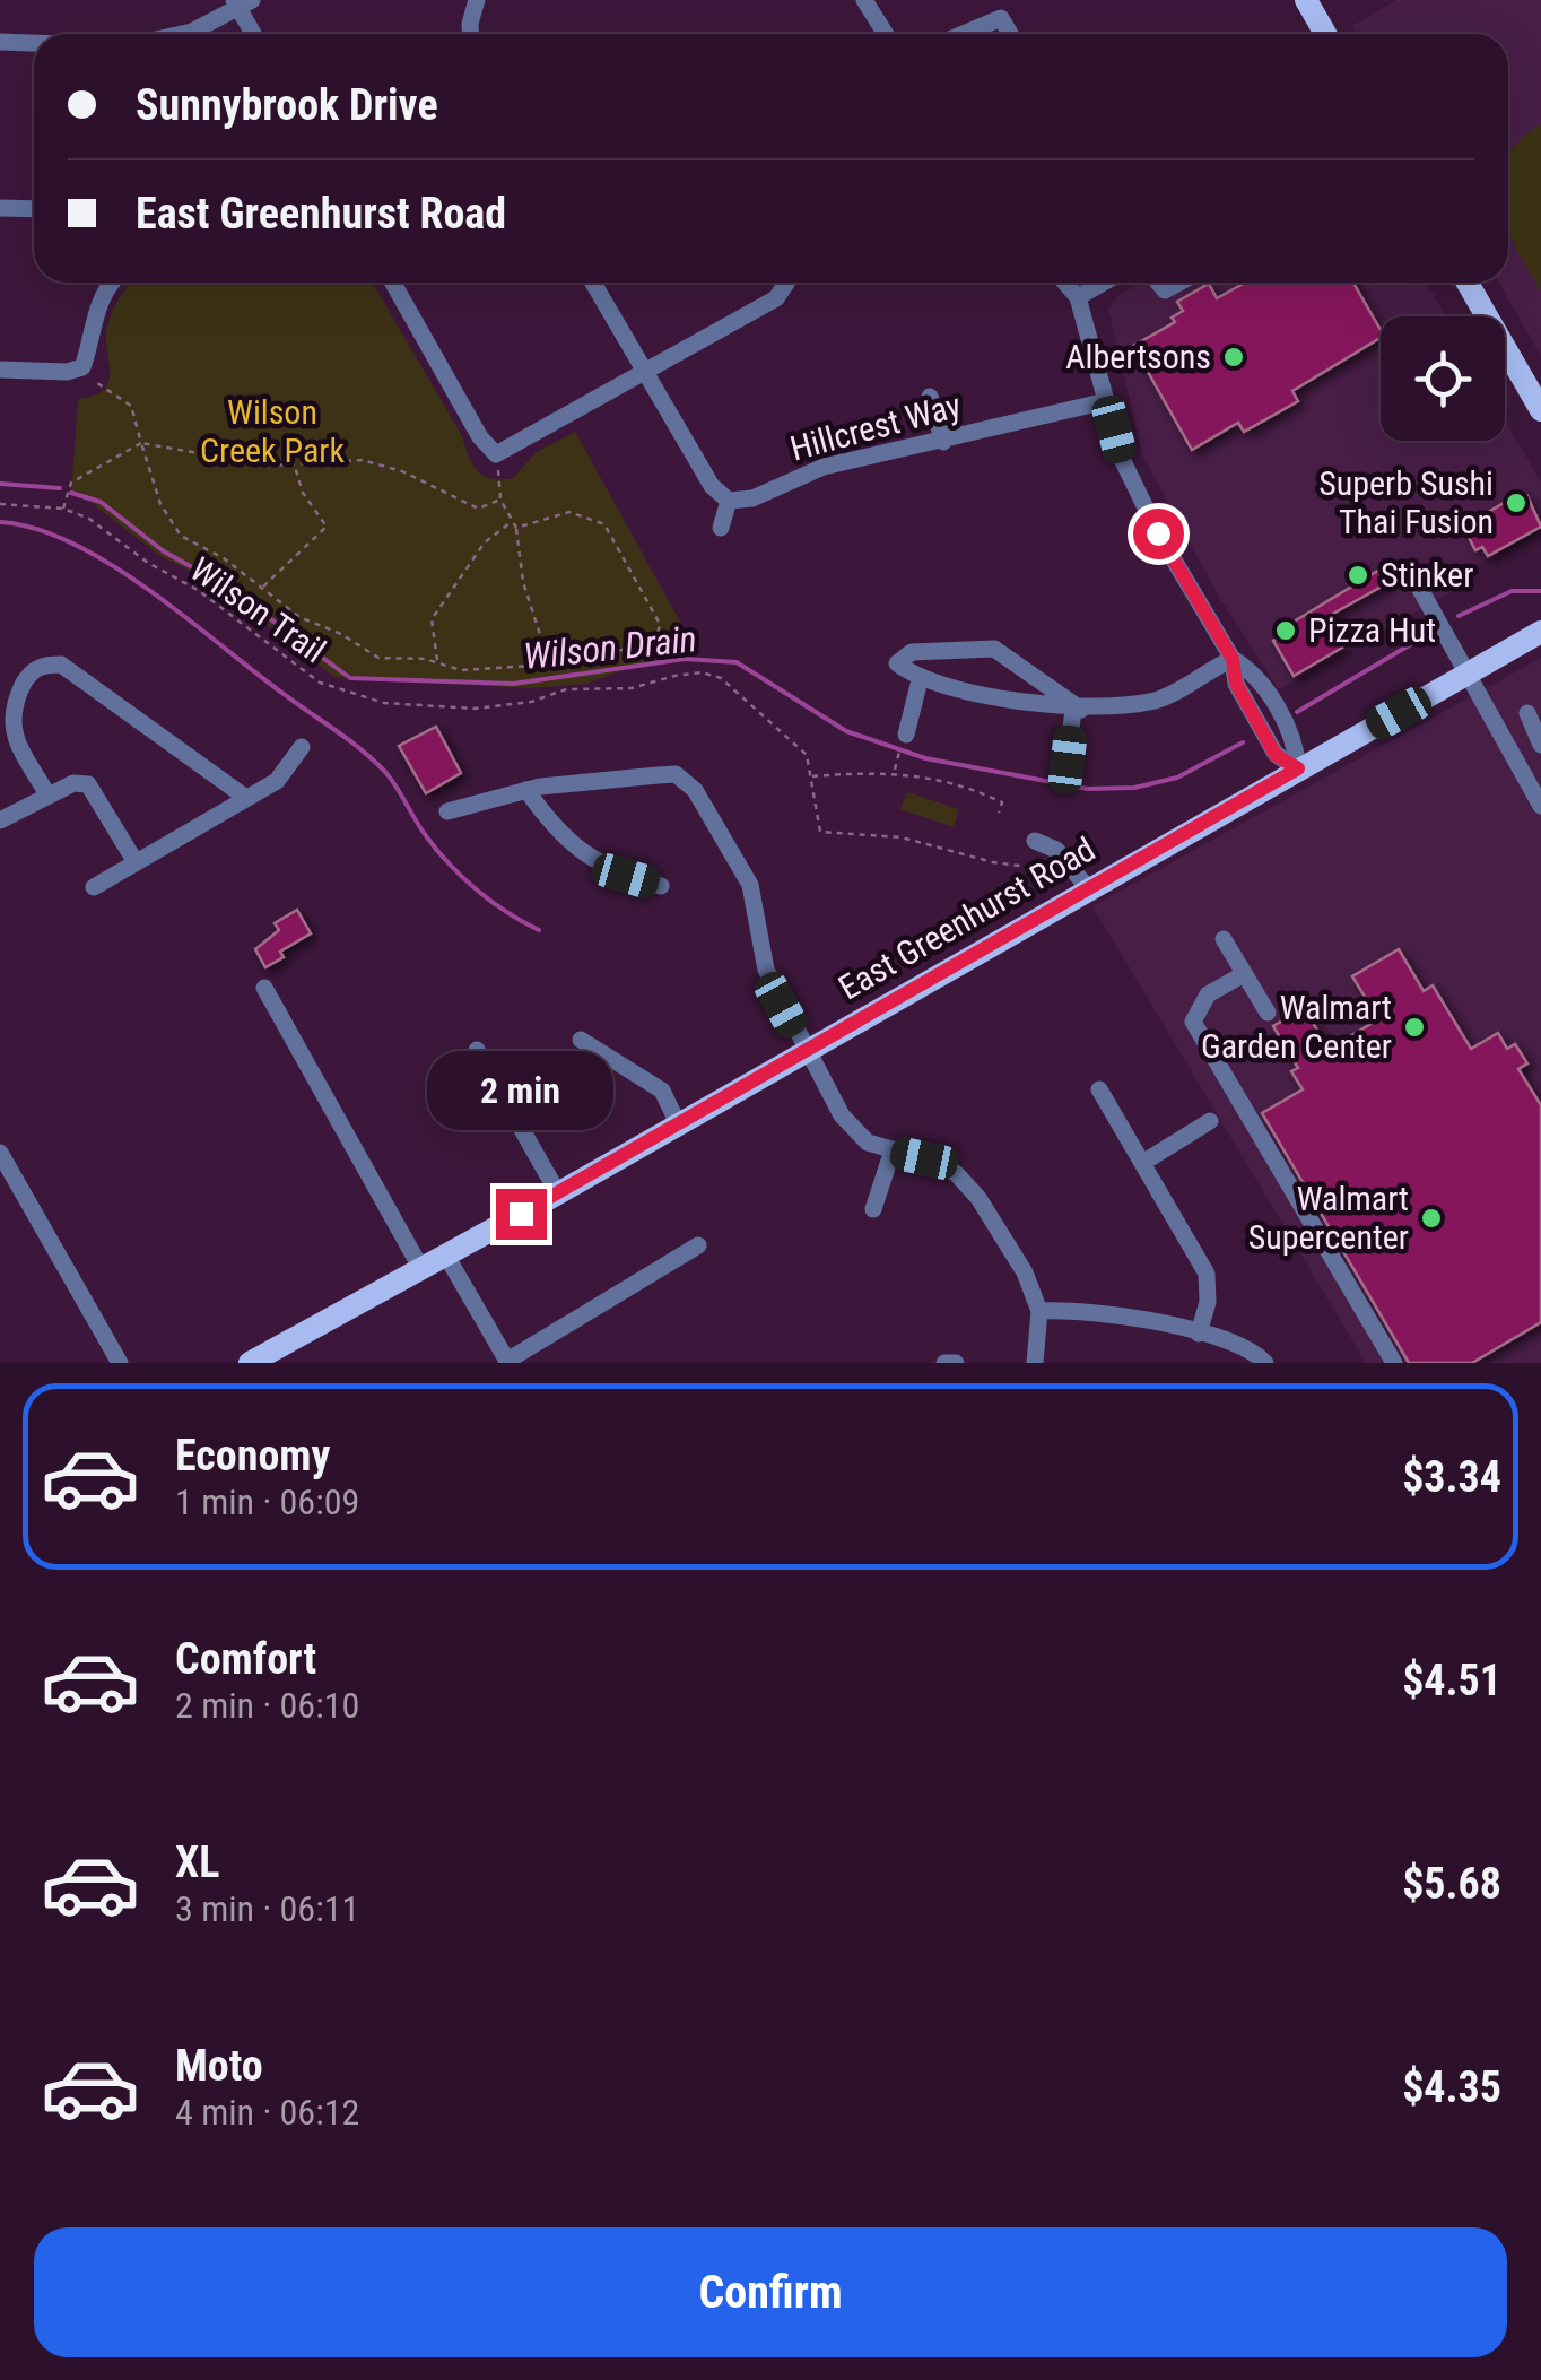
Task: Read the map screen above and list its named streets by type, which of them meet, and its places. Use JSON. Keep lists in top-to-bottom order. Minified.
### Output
{"streets":{"main road":["East Greenhurst Road"],"street":["Hillcrest Way"],"path":["Wilson Trail"]},"crossings":[["Wilson Trail","East Greenhurst Road"]],"water":["Wilson Drain"],"parks":["Wilson Creek Park"],"places":["Albertsons","Superb Sushi Thai Fusion","Stinker","Pizza Hut","Walmart Garden Center","Walmart Supercenter"],"page":{"banner":["Sunnybrook Drive","East Greenhurst Road"],"bubble":"2 min","list":[{"name":"Economy","note":"1 min · 06:09","value":"$3.34"},{"name":"Comfort","note":"2 min · 06:10","value":"$4.51"},{"name":"XL","note":"3 min · 06:11","value":"$5.68"},{"name":"Moto","note":"4 min · 06:12","value":"$4.35"}],"buttons":"Confirm"}}
